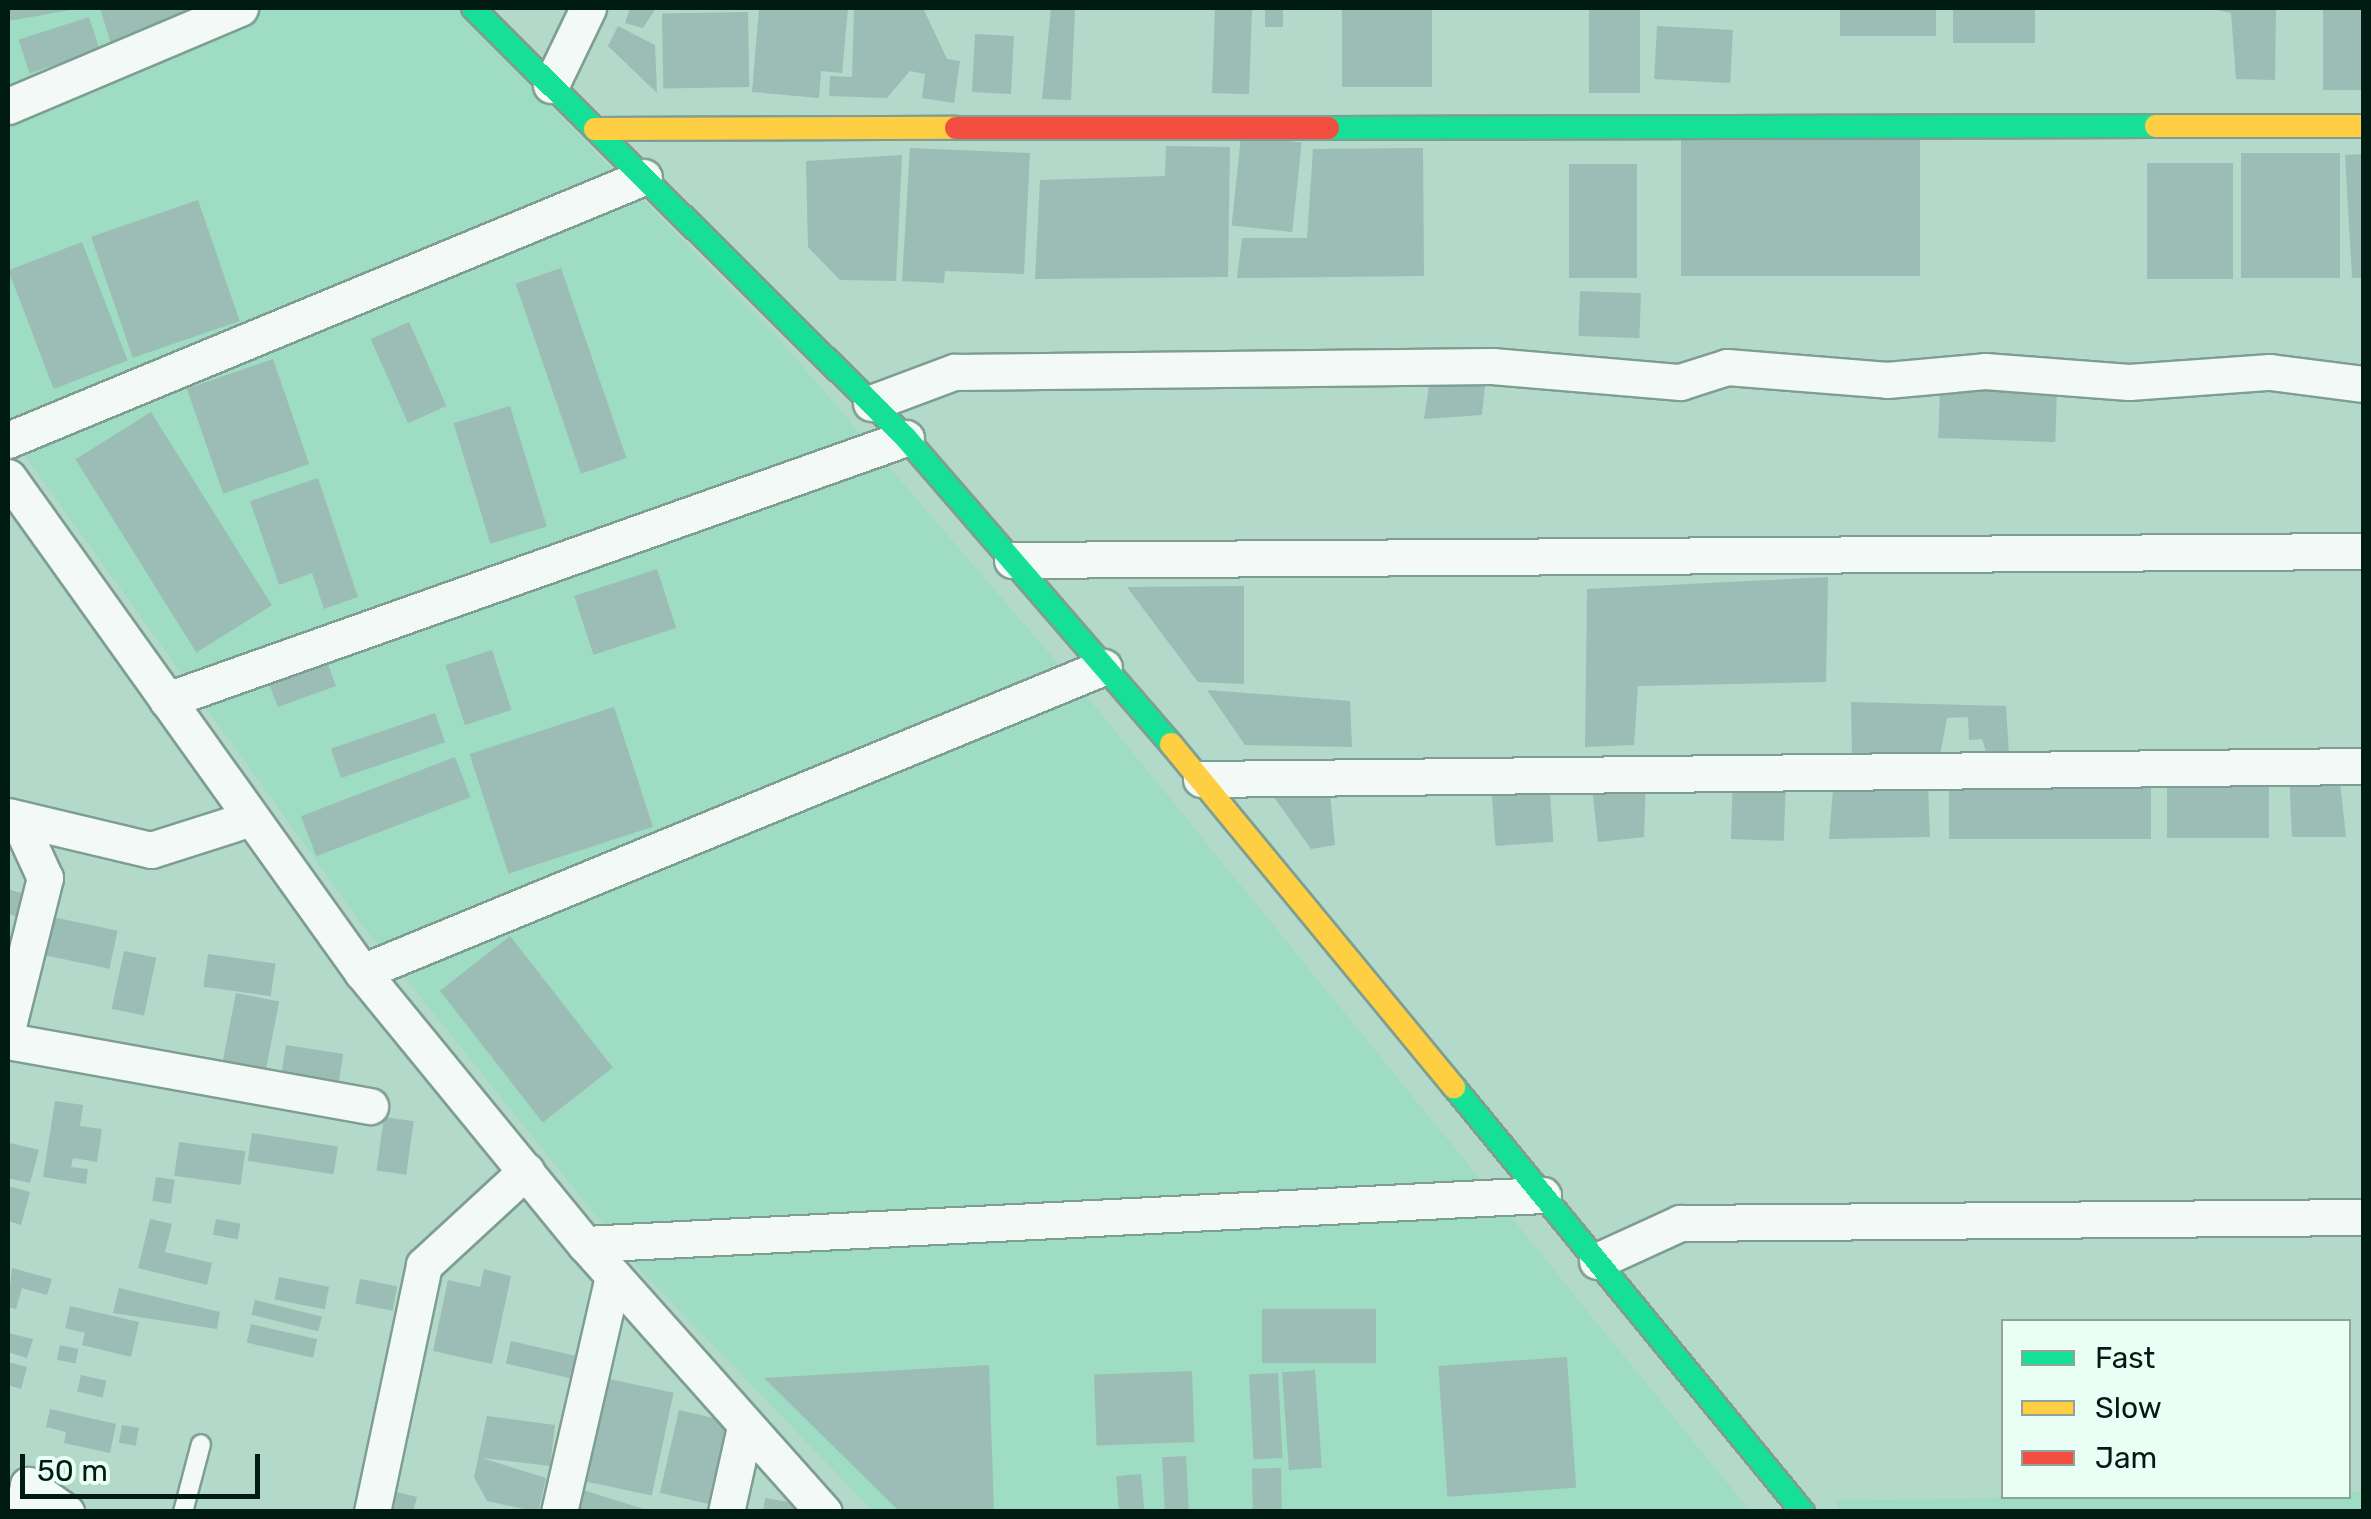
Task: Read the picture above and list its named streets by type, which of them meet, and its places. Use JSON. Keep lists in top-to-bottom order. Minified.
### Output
{"legend":["Fast","Slow","Jam"],"scale_bar":"50 m"}
